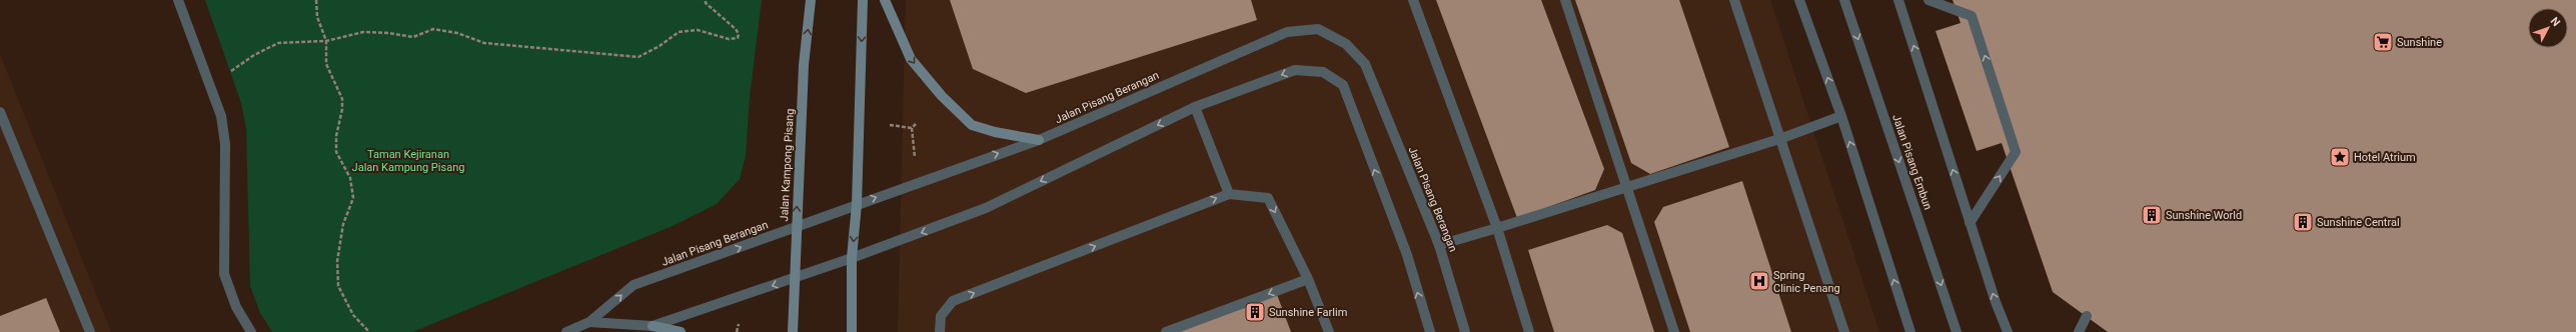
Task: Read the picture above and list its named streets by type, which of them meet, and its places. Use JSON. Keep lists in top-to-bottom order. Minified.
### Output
{"streets":{"main road":["Jalan Kampong Pisang"],"street":["Jalan Pisang Berangan","Jalan Pisang Embun"]},"crossings":[["Jalan Pisang Berangan","Jalan Kampong Pisang"]],"parks":["Taman Kejiranan Jalan Kampung Pisang"],"places":{"supermarket":["Sunshine"],"place":["Hotel Atrium"],"building":["Sunshine World","Sunshine Central","Sunshine Farlim"],"hospital":["Spring Clinic Penang"]},"north":"top right"}
